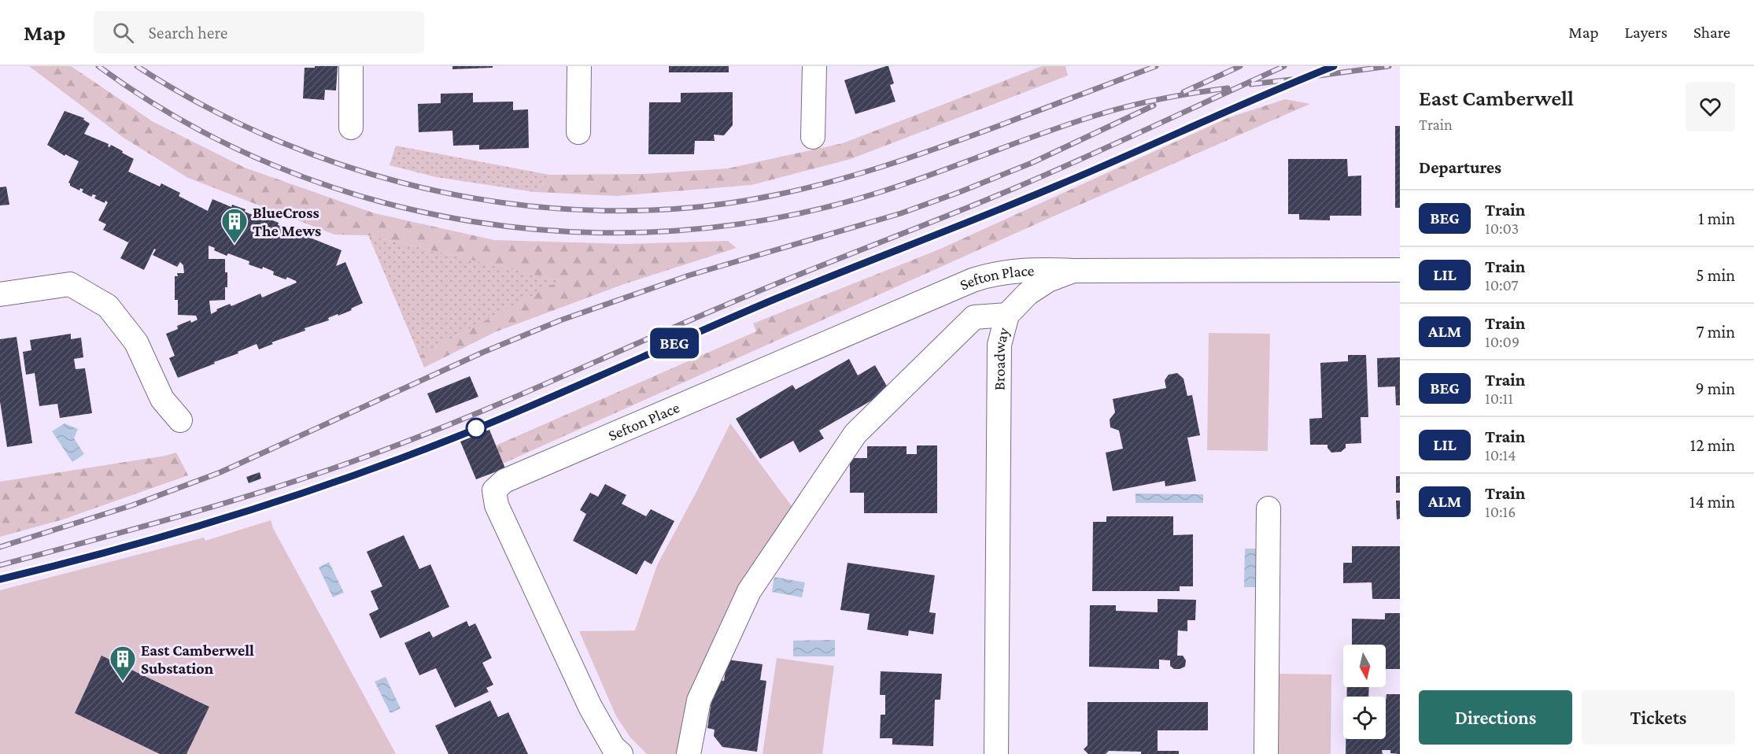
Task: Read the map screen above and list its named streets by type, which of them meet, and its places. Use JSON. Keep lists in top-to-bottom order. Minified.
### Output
{"streets":{"street":["Sefton Place","Broadway"]},"crossings":[["Sefton Place","Broadway"]],"places":{"building":["BlueCross The Mews","East Camberwell Substation"]},"north":"bottom","page":{"header":"Map","search":"Search here","nav":["Map","Layers","Share"],"on_map":"BEG","heading":[["East Camberwell","Train"],"Departures"],"list":[{"mark":"BEG","name":"Train","note":"10:03","value":"1 min"},{"mark":"LIL","name":"Train","note":"10:07","value":"5 min"},{"mark":"ALM","name":"Train","note":"10:09","value":"7 min"},{"mark":"BEG","name":"Train","note":"10:11","value":"9 min"},{"mark":"LIL","name":"Train","note":"10:14","value":"12 min"},{"mark":"ALM","name":"Train","note":"10:16","value":"14 min"}],"buttons":["Directions","Tickets"]}}
